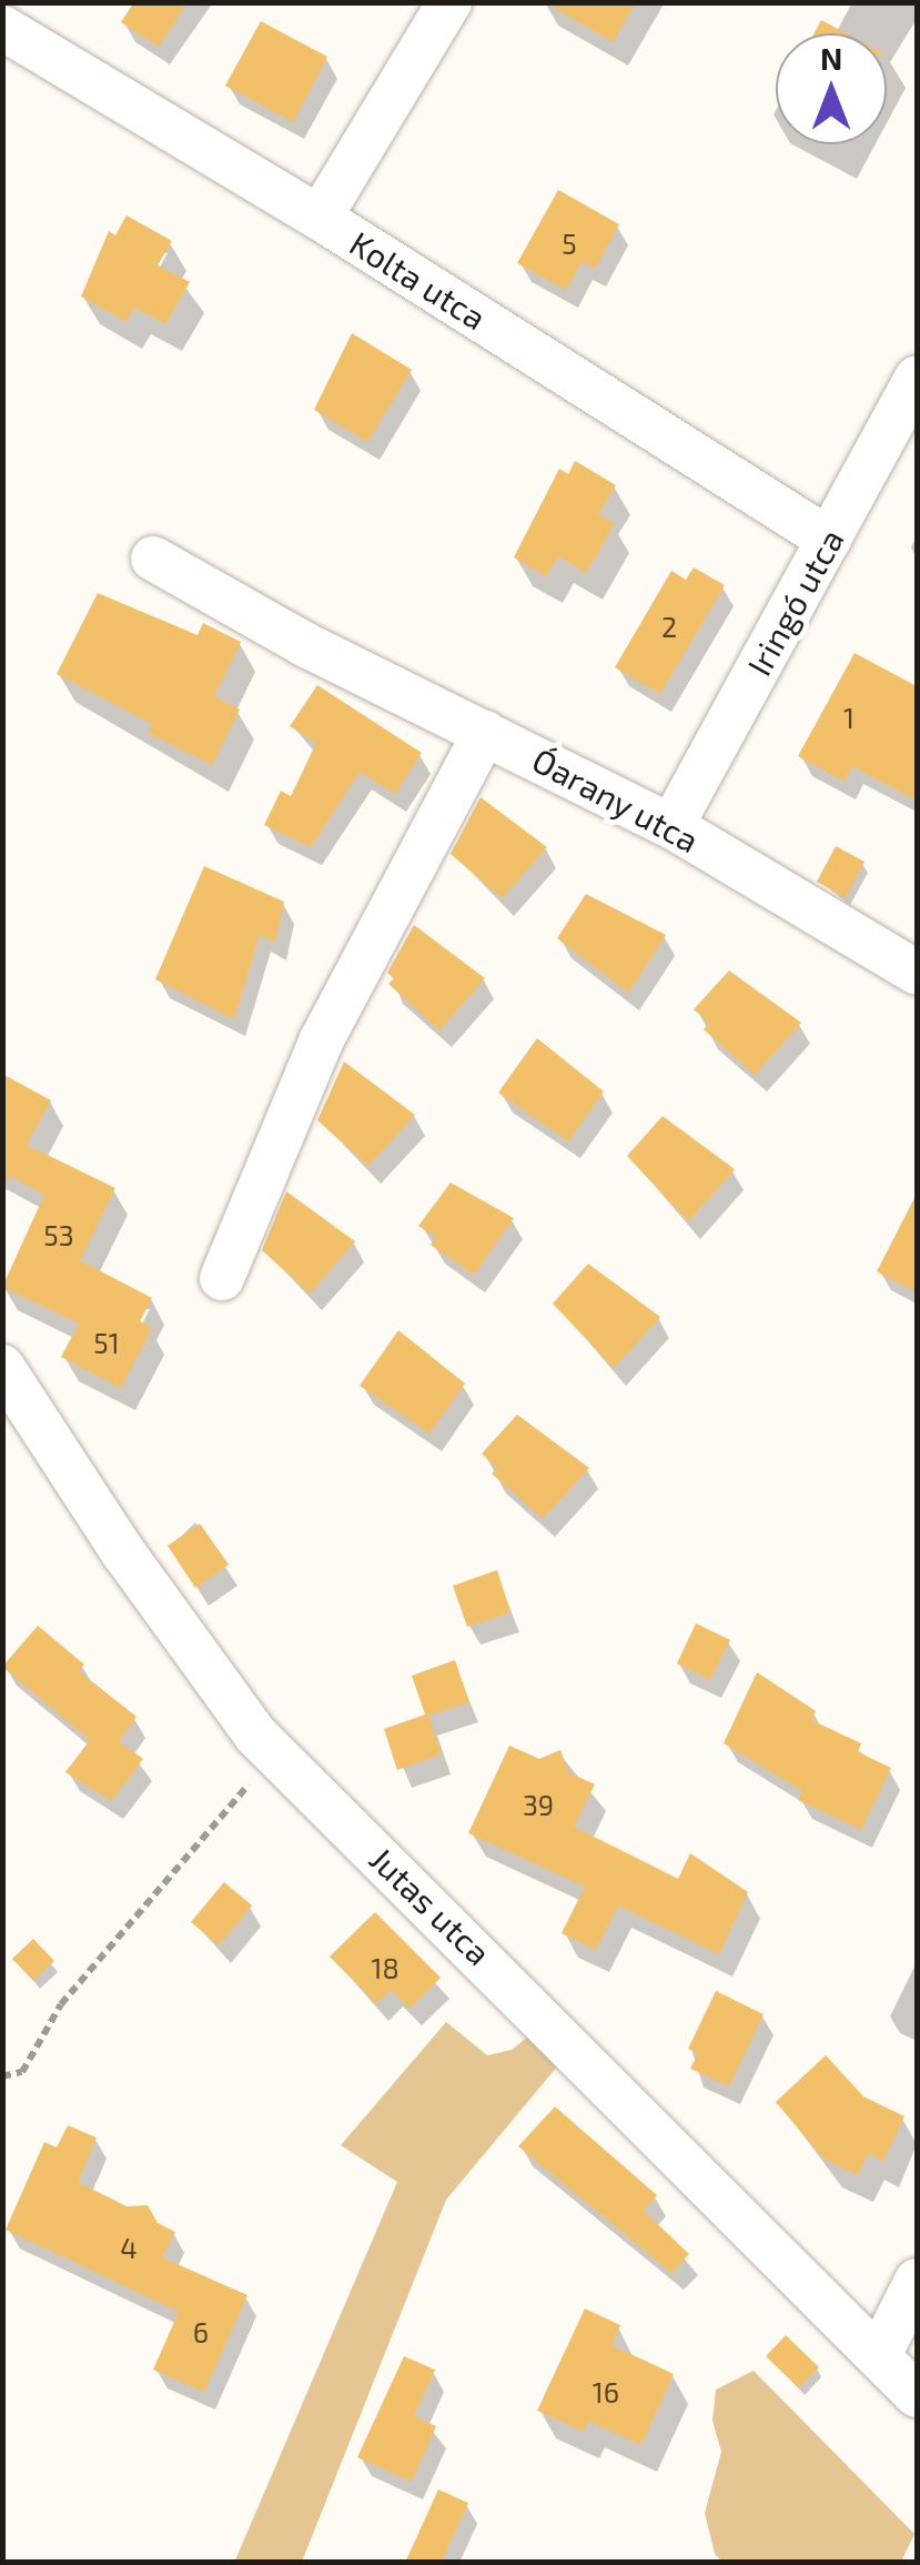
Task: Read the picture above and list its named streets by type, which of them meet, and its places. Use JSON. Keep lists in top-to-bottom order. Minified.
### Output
{"streets":{"street":["Kolta utca","Iringó utca","Óarany utca","Jutas utca"]},"crossings":[["Kolta utca","Iringó utca"],["Iringó utca","Óarany utca"]],"house_numbers":["5","2","1","53","51","39","18","4","6","16"],"north":"top"}
